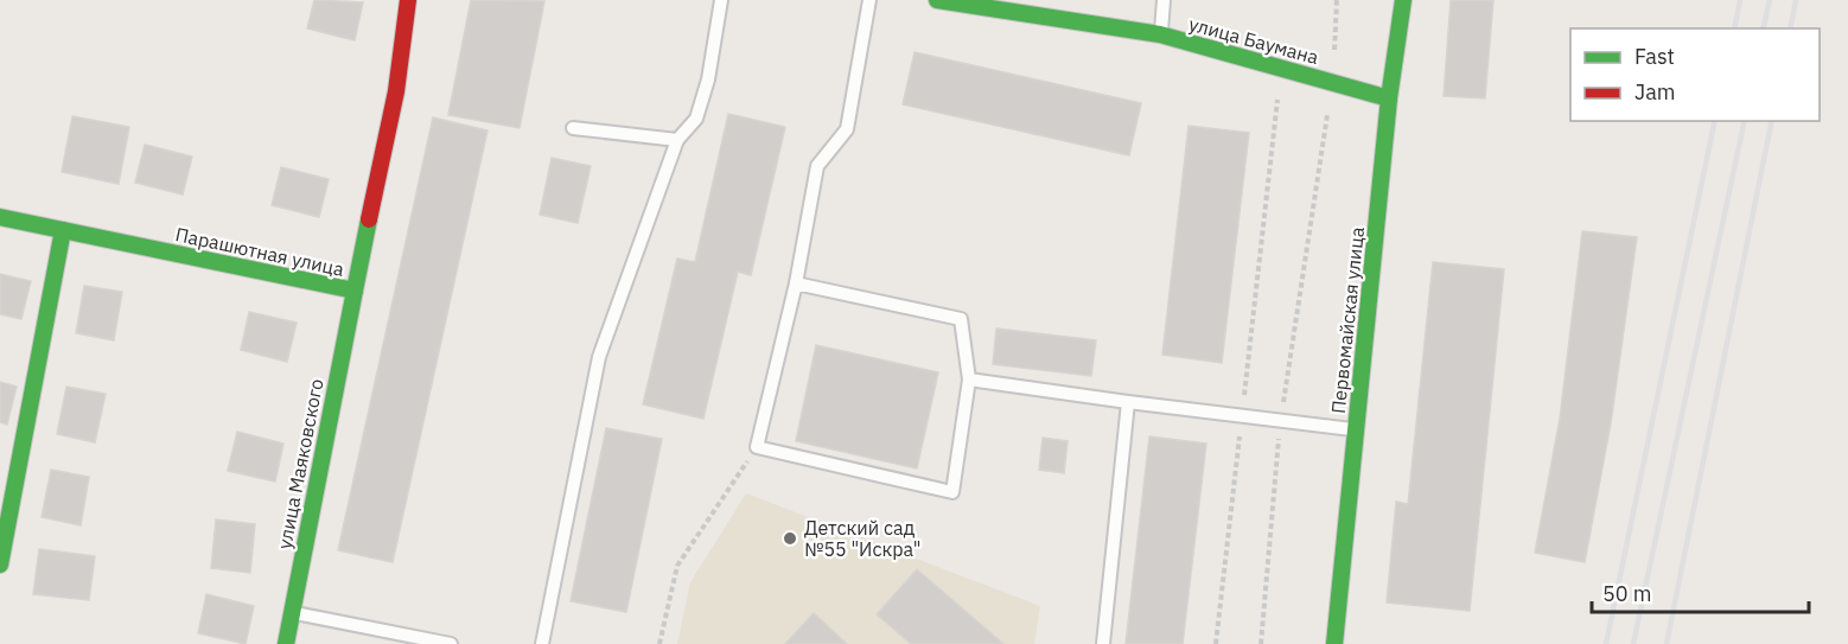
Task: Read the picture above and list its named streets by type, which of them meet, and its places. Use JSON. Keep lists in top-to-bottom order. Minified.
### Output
{"streets":{"street":["улица Баумана","Парашютная улица","Первомайская улица","улица Маяковского"]},"crossings":[["улица Баумана","Первомайская улица"],["Парашютная улица","улица Маяковского"]],"places":["Детский сад №55 \"Искра\""],"legend":["Fast","Jam"],"scale_bar":"50 m"}
